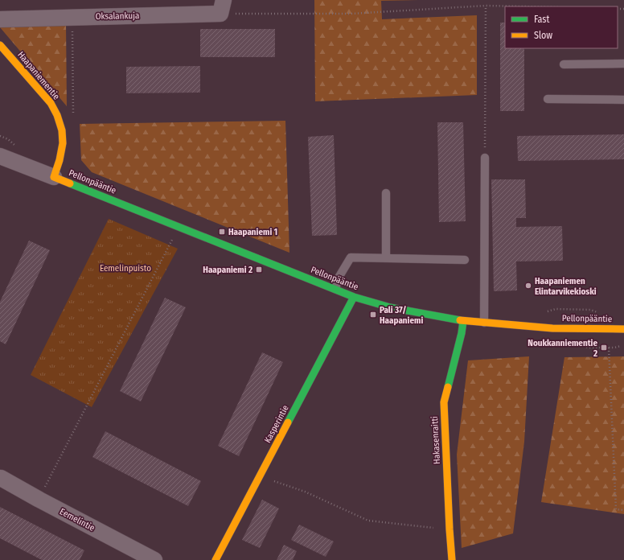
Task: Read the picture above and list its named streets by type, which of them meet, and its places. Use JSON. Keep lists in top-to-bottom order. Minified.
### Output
{"streets":{"street":["Oksalankuja","Haapaniementie","Pellonpääntie","Kasperintie","Hakasenraitti","Eemelintie"]},"crossings":[["Haapaniementie","Pellonpääntie"],["Pellonpääntie","Kasperintie"],["Pellonpääntie","Hakasenraitti"]],"parks":["Eemelinpuisto"],"places":{"transit":["Haapaniemi 1","Haapaniemi 2","Pali 37/ Haapaniemi","Noukkanniementie 2"],"other":["Haapaniemen Elintarvikekioski"]},"legend":["Fast","Slow"]}
